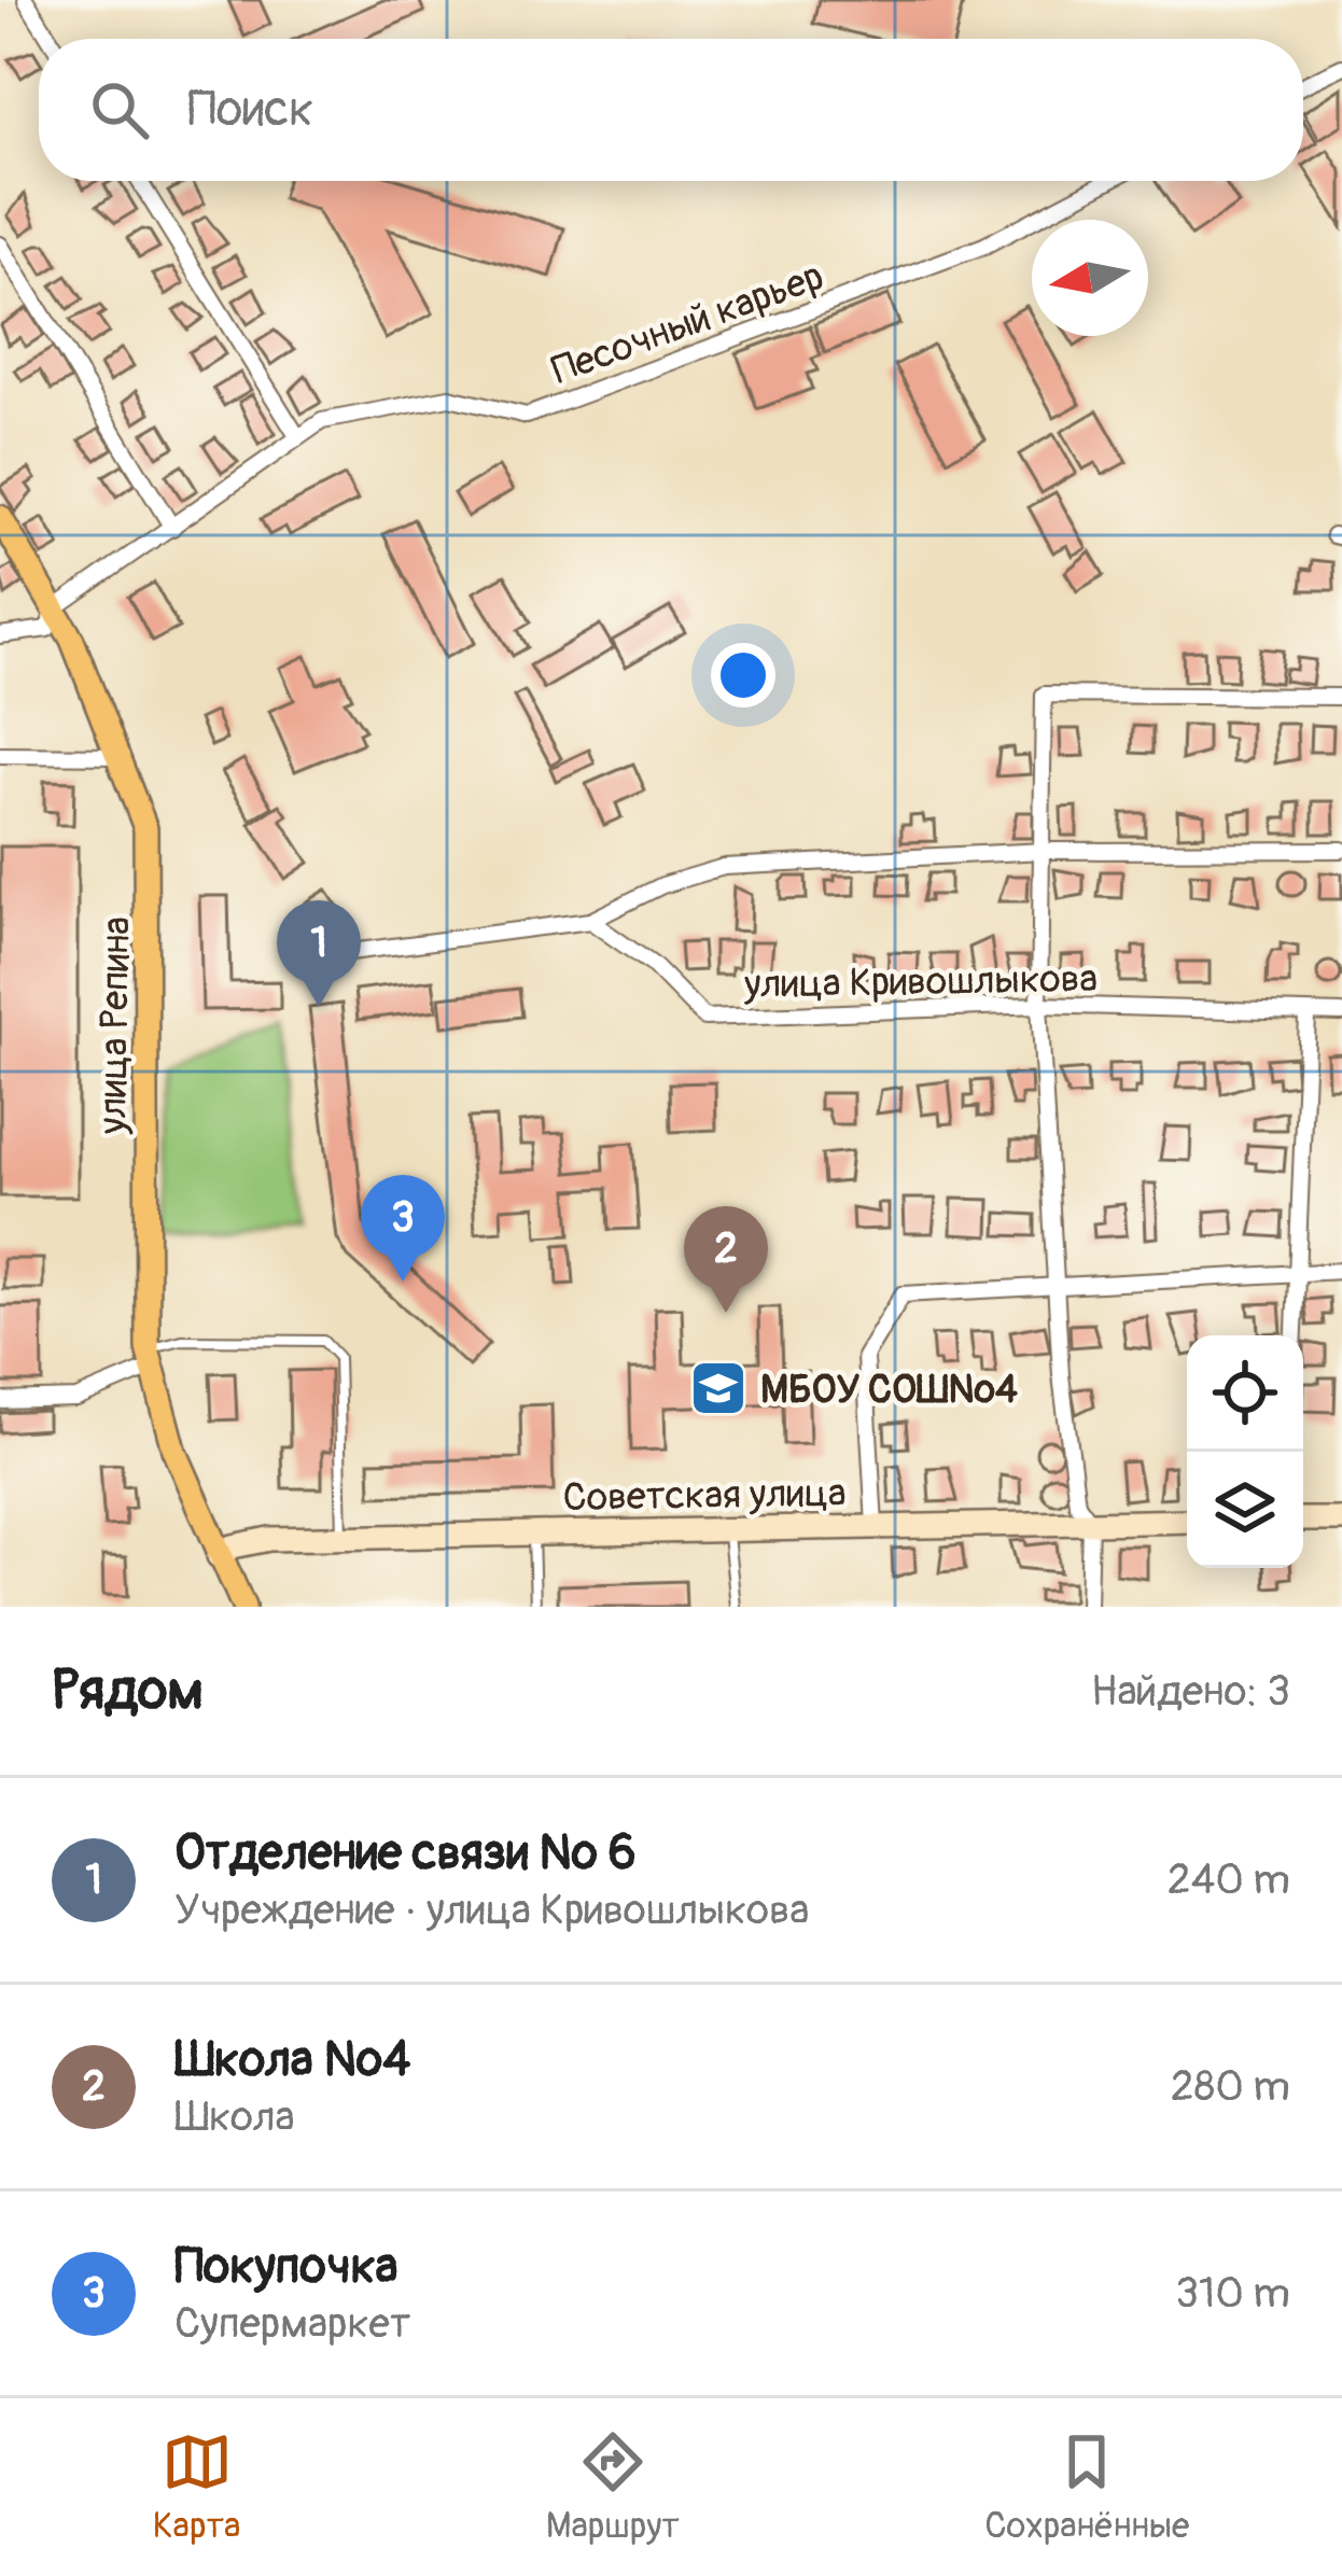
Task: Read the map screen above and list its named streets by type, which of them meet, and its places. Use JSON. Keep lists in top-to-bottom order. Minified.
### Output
{"streets":{"main road":["улица Репина","Советская улица"],"street":["Песочный карьер","улица Кривошлыкова"]},"crossings":[["Песочный карьер","улица Репина"],["улица Репина","Советская улица"]],"places":{"school or university":["МБОУ СОШ№4"]},"north":"left","page":{"search":"Поиск","pins":["1","3","2"],"heading":["Рядом","Найдено: 3"],"list":[{"mark":"1","name":"Отделение связи № 6","note":"Учреждение · улица Кривошлыкова","value":"240 m"},{"mark":"2","name":"Школа №4","note":"Школа","value":"280 m"},{"mark":"3","name":"Покупочка","note":"Супермаркет","value":"310 m"}],"nav":["Карта","Маршрут","Сохранённые"]}}
